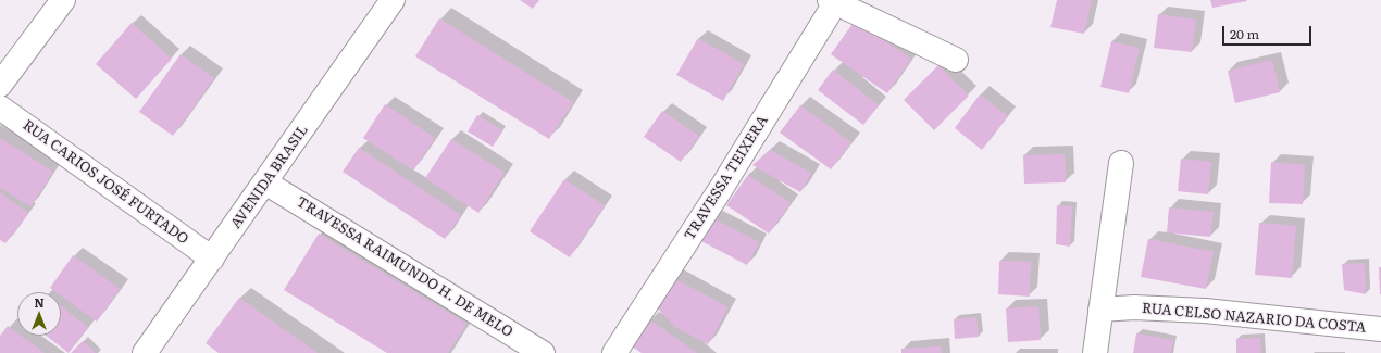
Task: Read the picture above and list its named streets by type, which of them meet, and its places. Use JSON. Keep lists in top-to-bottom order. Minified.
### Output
{"streets":{"street":["AVENIDA BRASIL","TRAVESSA TEIXERA","RUA CARIOS JOSÉ FURTADO","TRAVESSA RAIMUNDO H. DE MELO","RUA CELSO NAZARIO DA COSTA"]},"crossings":[["AVENIDA BRASIL","RUA CARIOS JOSÉ FURTADO"],["AVENIDA BRASIL","TRAVESSA RAIMUNDO H. DE MELO"]],"scale_bar":"20 m","north":"top"}
